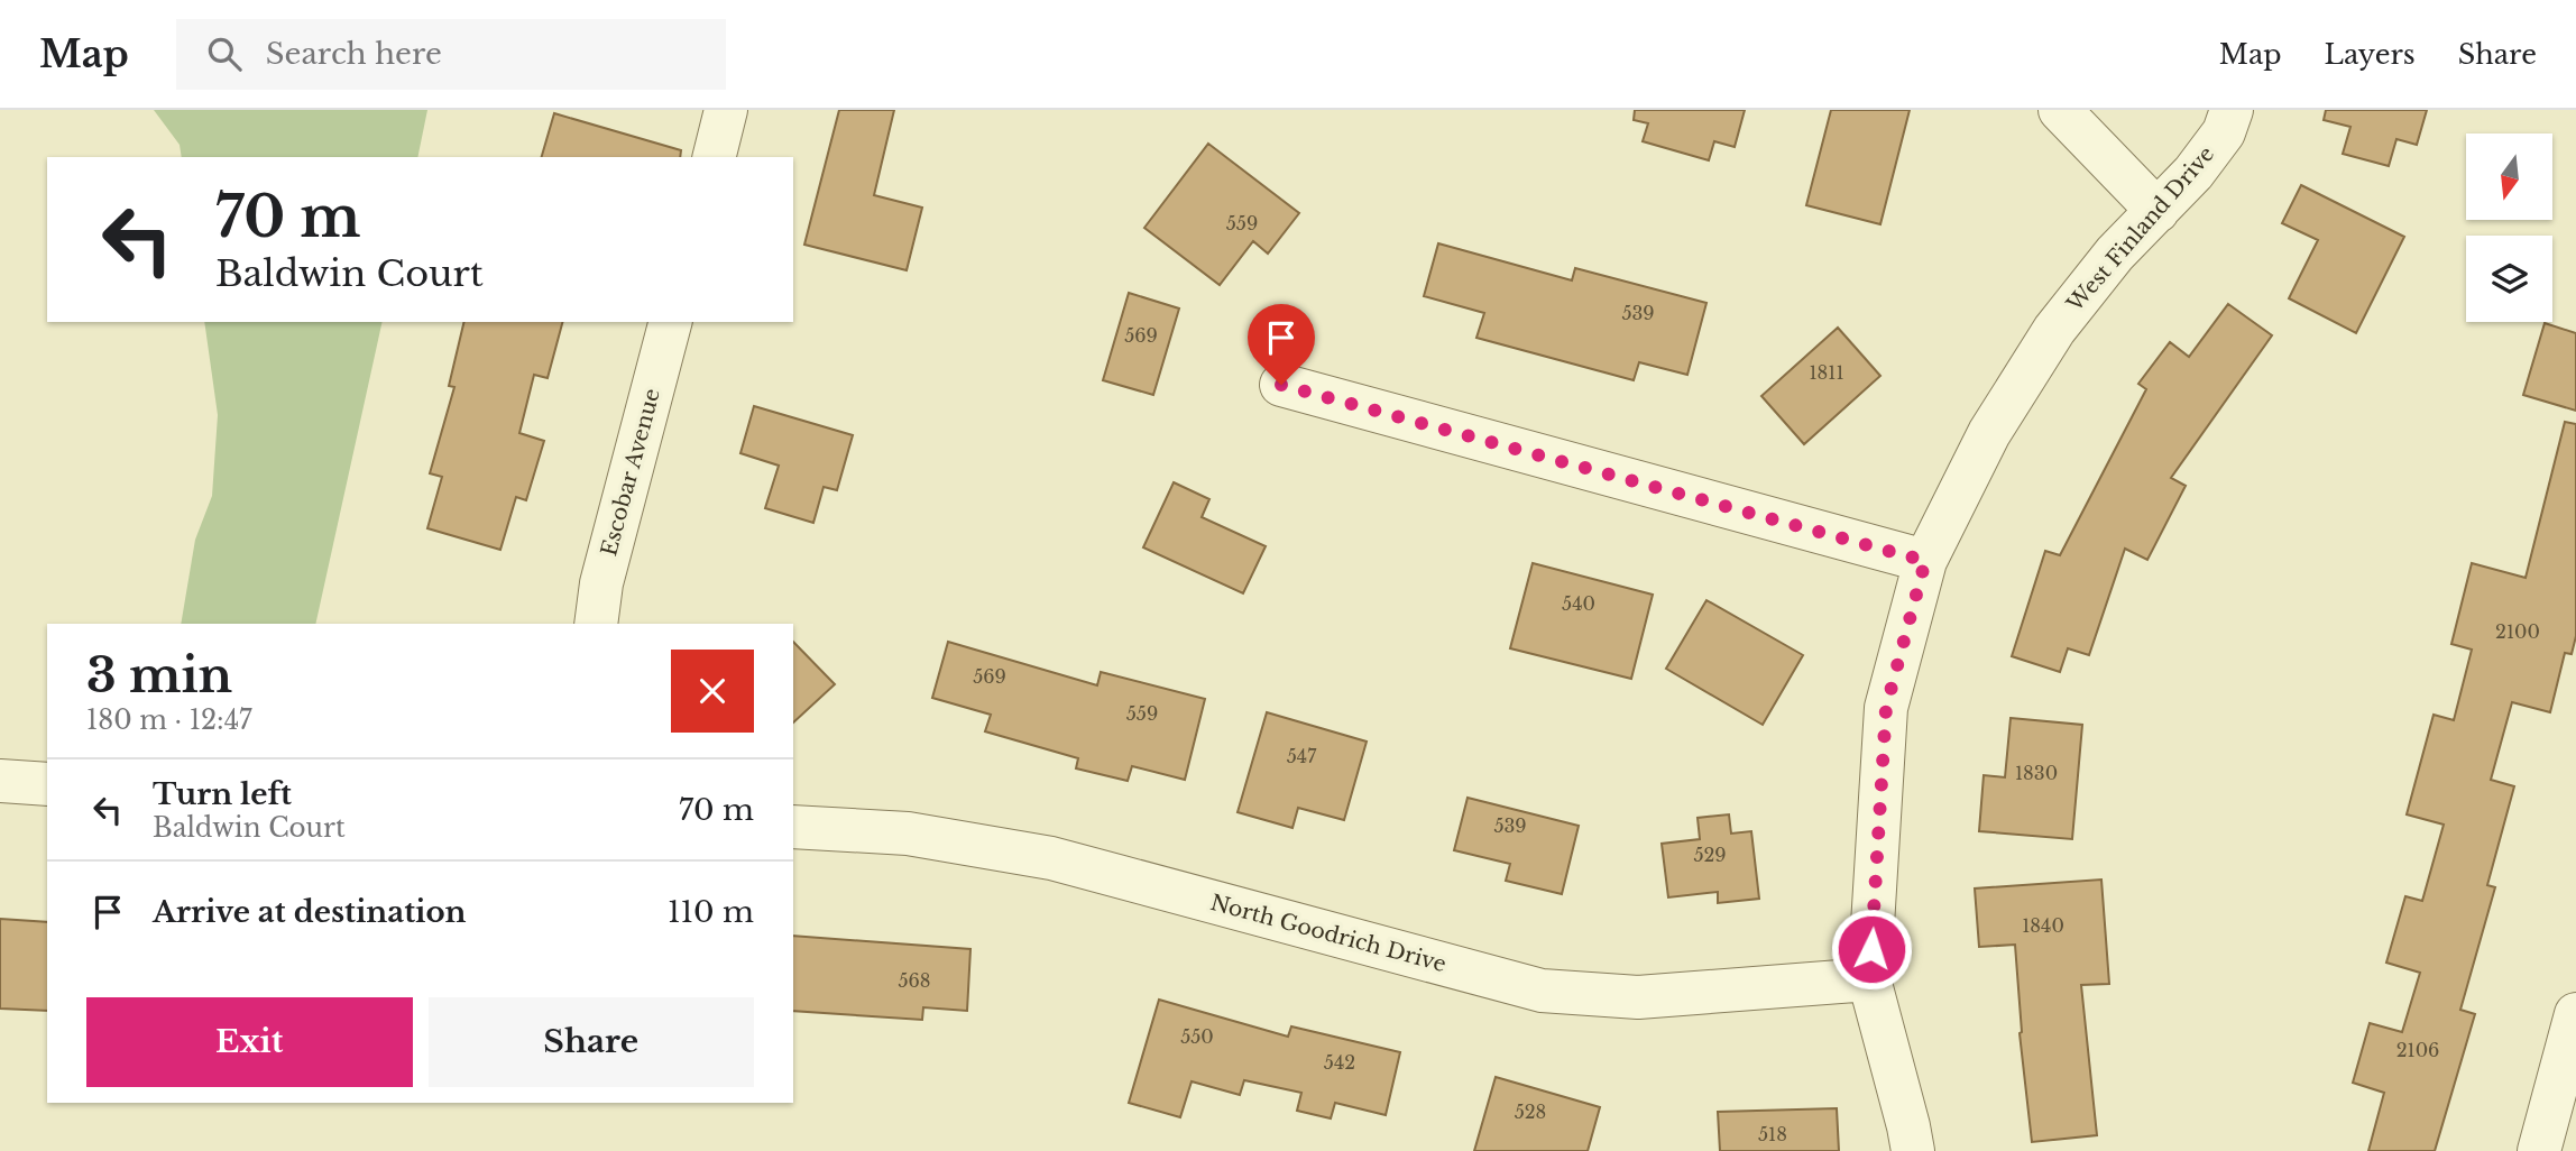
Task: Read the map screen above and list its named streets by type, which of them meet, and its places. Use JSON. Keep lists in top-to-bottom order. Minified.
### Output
{"streets":{"street":["West Finland Drive","Escobar Avenue","North Goodrich Drive"]},"crossings":[["West Finland Drive","North Goodrich Drive"]],"house_numbers":["559","539","569","1811","540","2100","569","559","547","1830","539","529","1840","568","550","2106","542","528","518"],"north":"bottom","page":{"header":"Map","search":"Search here","nav":["Map","Layers","Share"],"turn":["70 m","Baldwin Court"],"heading":["3 min","180 m · 12:47"],"list":[{"name":"Turn left","note":"Baldwin Court","value":"70 m"},{"name":"Arrive at destination","value":"110 m"}],"buttons":["Exit","Share"]}}
